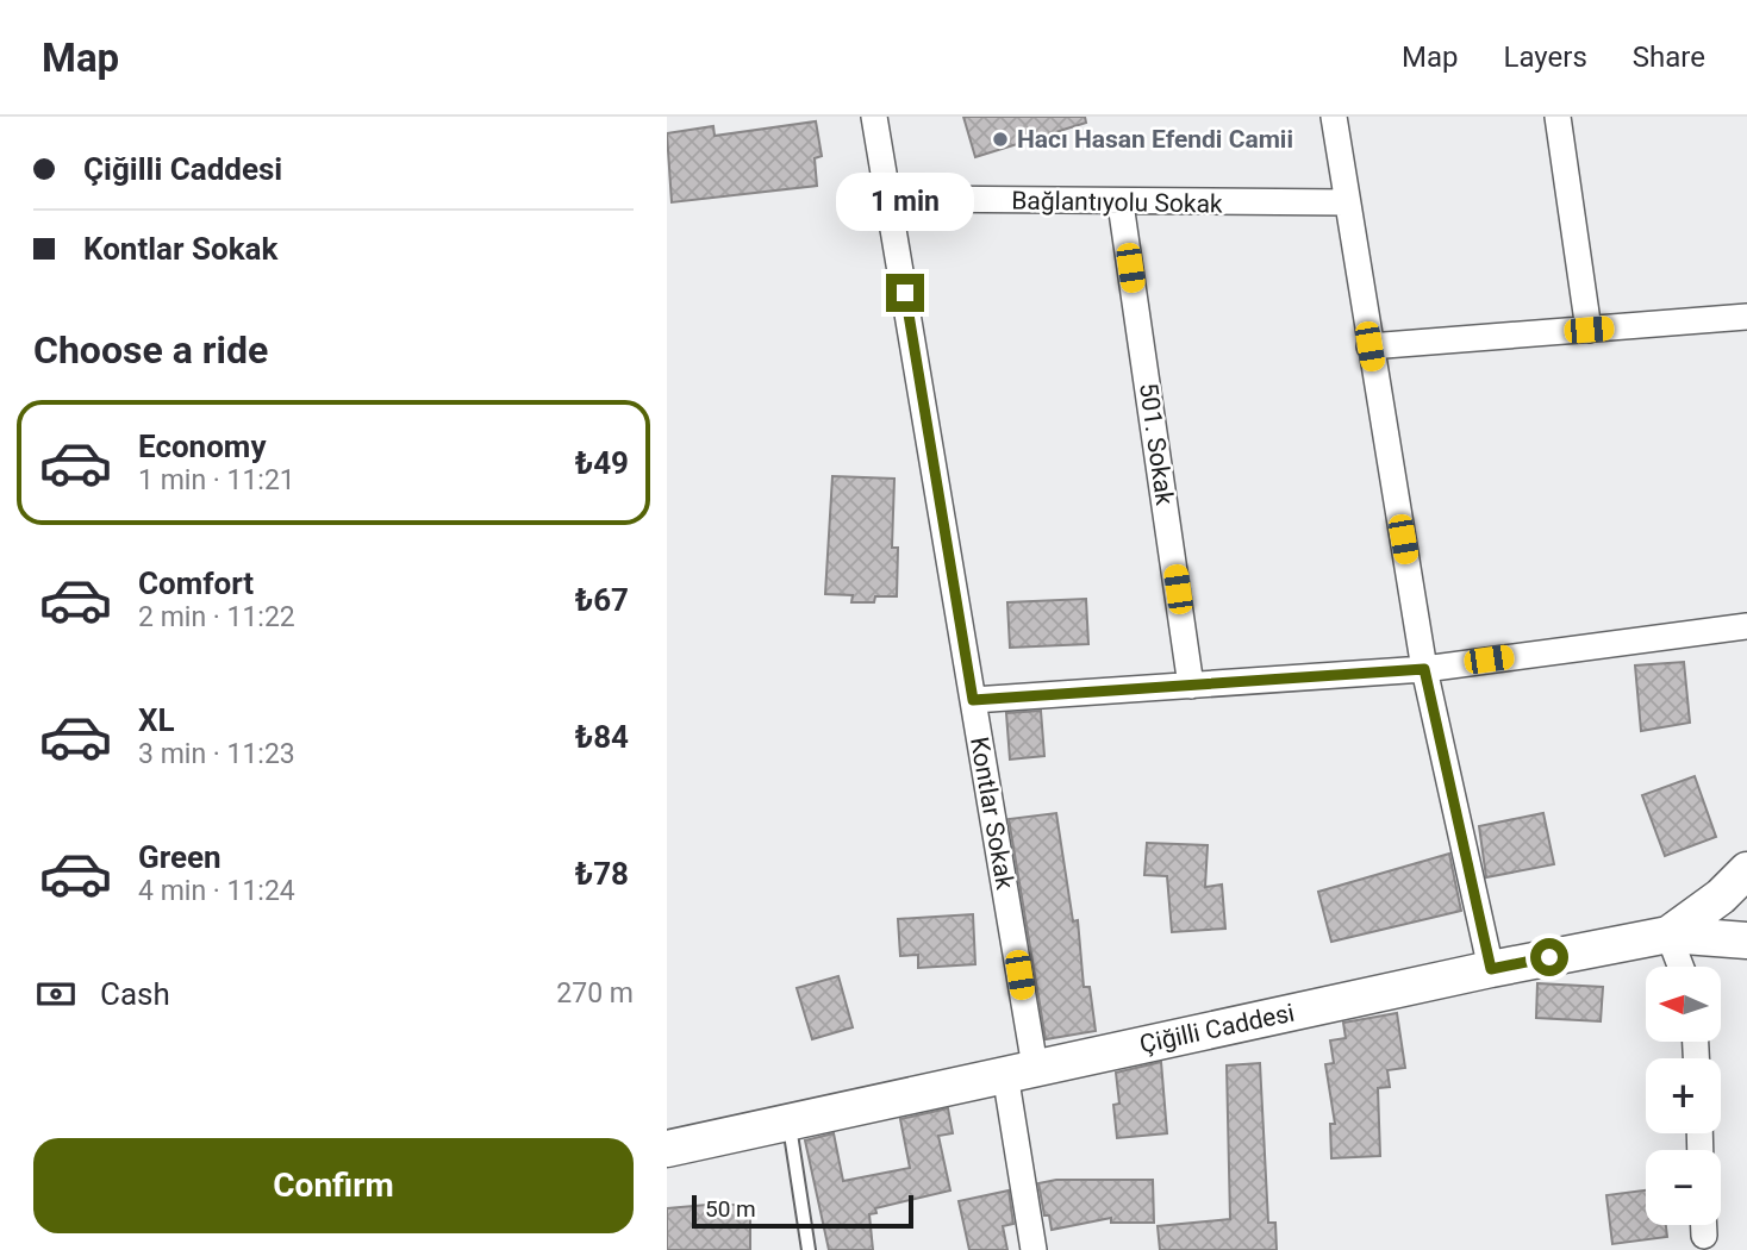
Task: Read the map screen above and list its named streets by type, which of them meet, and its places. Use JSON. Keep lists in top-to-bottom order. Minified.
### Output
{"streets":{"main road":["Çiğilli Caddesi"],"street":["Bağlantıyolu Sokak","501. Sokak","Kontlar Sokak"]},"crossings":[["Bağlantıyolu Sokak","501. Sokak"],["Bağlantıyolu Sokak","Kontlar Sokak"],["Kontlar Sokak","Çiğilli Caddesi"]],"places":["Hacı Hasan Efendi Camii"],"scale_bar":"50 m","north":"left","page":{"header":"Map","nav":["Map","Layers","Share"],"banner":["Çiğilli Caddesi","Kontlar Sokak"],"bubble":"1 min","heading":"Choose a ride","list":[{"name":"Economy","note":"1 min · 11:21","value":"₺49"},{"name":"Comfort","note":"2 min · 11:22","value":"₺67"},{"name":"XL","note":"3 min · 11:23","value":"₺84"},{"name":"Green","note":"4 min · 11:24","value":"₺78"}],"pay":["Cash","270 m"],"map_buttons":["+","−"],"buttons":"Confirm","scale":"50 m"}}
